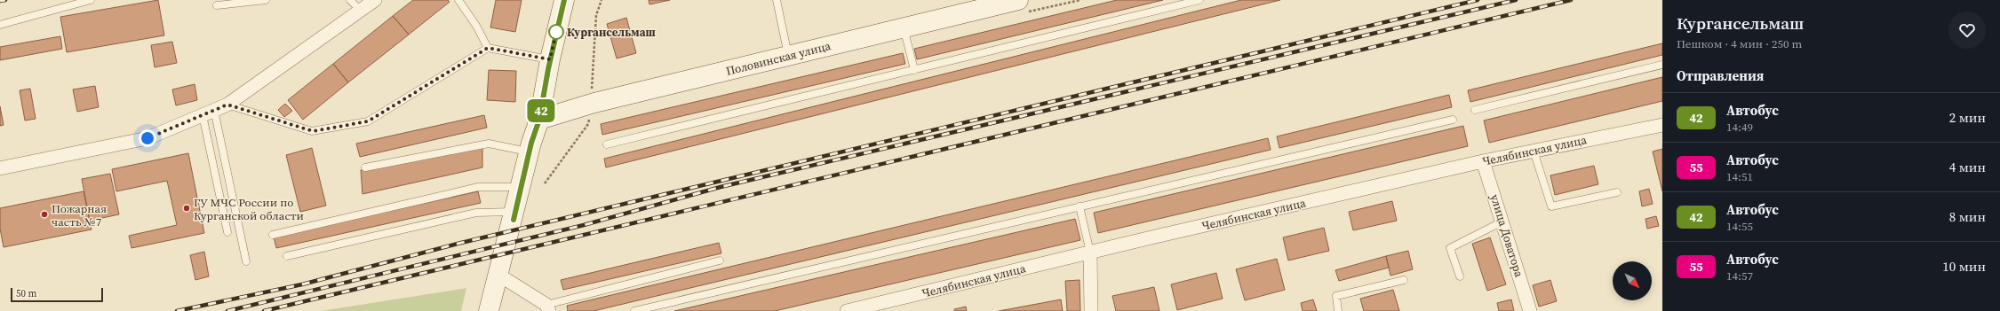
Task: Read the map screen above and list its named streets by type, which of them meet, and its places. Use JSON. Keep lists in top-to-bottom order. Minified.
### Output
{"streets":{"main road":["Половинская улица"],"street":["Челябинская улица","улица Доватора"]},"crossings":[["Челябинская улица","улица Доватора"]],"places":["Кургансельмаш","ГУ МЧС России по Курганской области","Пожарная часть №7"],"lines":["bus line 42"],"scale_bar":"50 m","north":"bottom right","page":{"on_map":"42","heading":[["Кургансельмаш","Пешком · 4 мин · 250 m"],"Отправления"],"list":[{"mark":"42","name":"Автобус","note":"14:49","value":"2 мин"},{"mark":"55","name":"Автобус","note":"14:51","value":"4 мин"},{"mark":"42","name":"Автобус","note":"14:55","value":"8 мин"},{"mark":"55","name":"Автобус","note":"14:57","value":"10 мин"}],"scale":"50 m"}}
